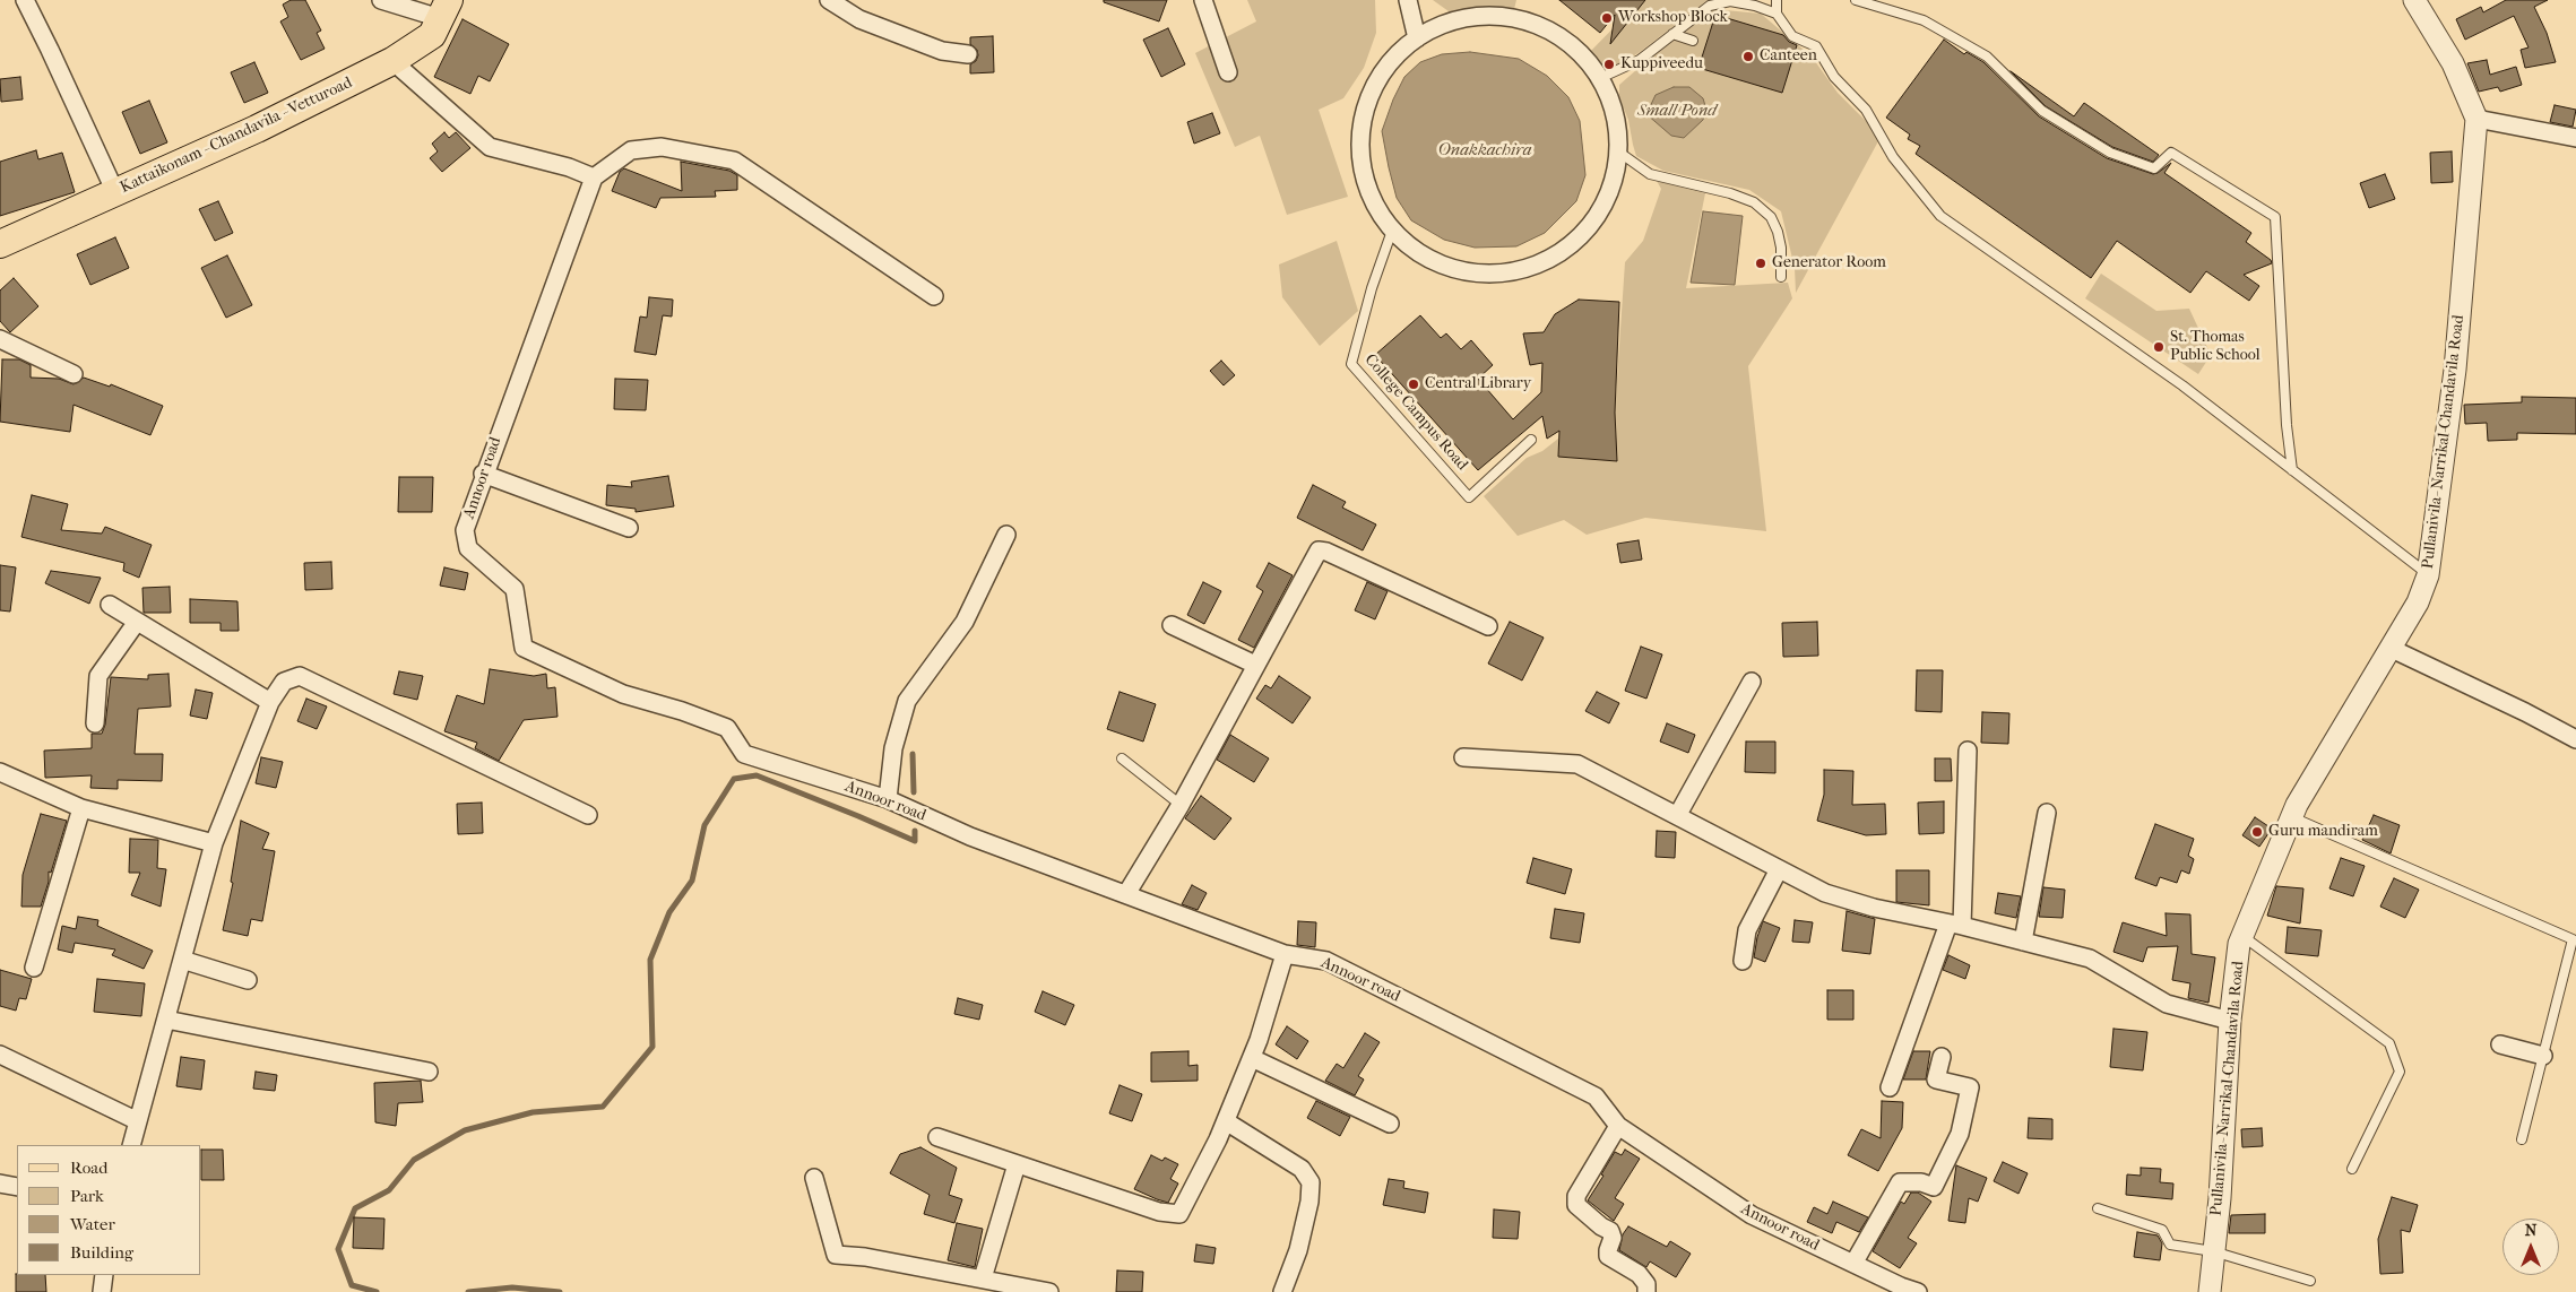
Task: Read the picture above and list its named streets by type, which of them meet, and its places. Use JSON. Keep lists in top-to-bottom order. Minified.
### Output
{"streets":{"main road":["Kattaikonam - Chandavila - Vetturoad"],"street":["Pullanivila- Narrikal-Chandavila Road","Annoor road"],"lane":["College Campus Road"]},"water":["Small Pond","Onakkachira"],"places":["Workshop Block","Canteen","Kuppiveedu","Generator Room","St. Thomas Public School","Central Library","Guru mandiram"],"legend":["Road","Park","Water","Building"],"north":"top"}
